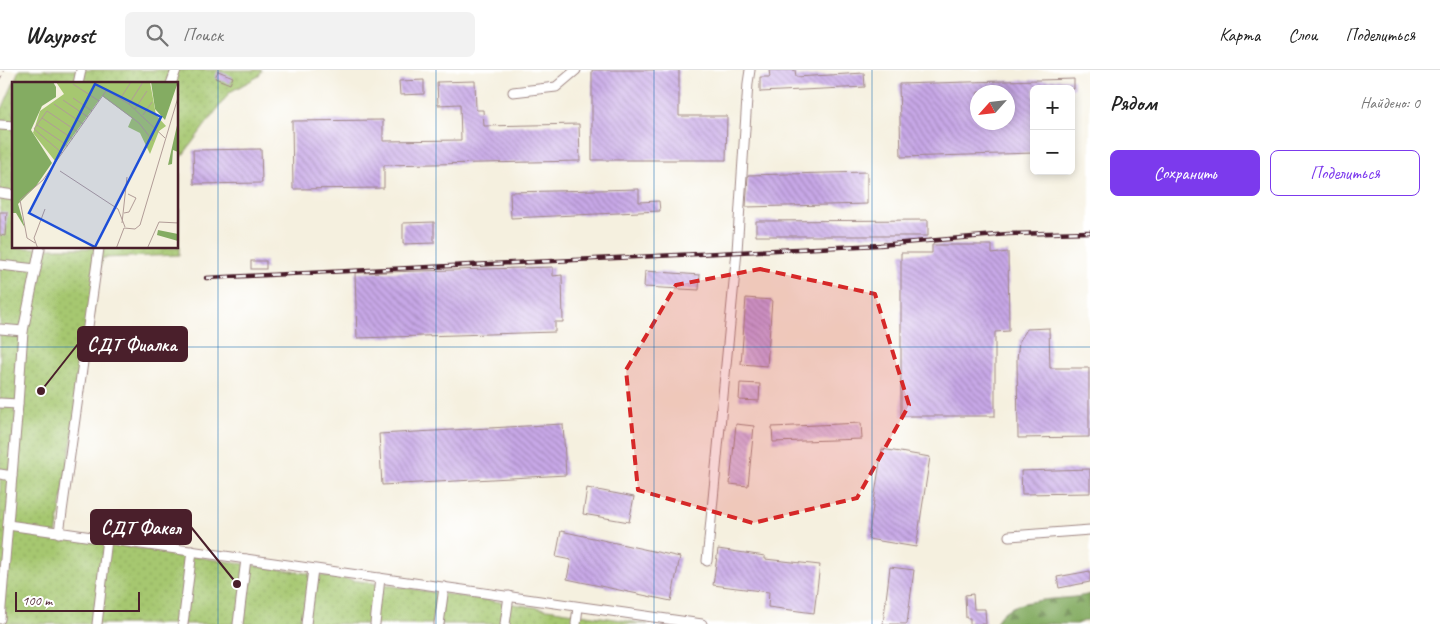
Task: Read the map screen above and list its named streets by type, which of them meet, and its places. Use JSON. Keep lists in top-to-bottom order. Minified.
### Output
{"places":["СДТ Фиалка","СДТ Факел"],"scale_bar":"100 m","north":"bottom left","page":{"header":"Waypost","search":"Поиск","nav":["Карта","Слои","Поделиться"],"heading":["Рядом","Найдено: 0"],"map_buttons":["+","−"],"buttons":["Сохранить","Поделиться"],"scale":"100 m"}}
